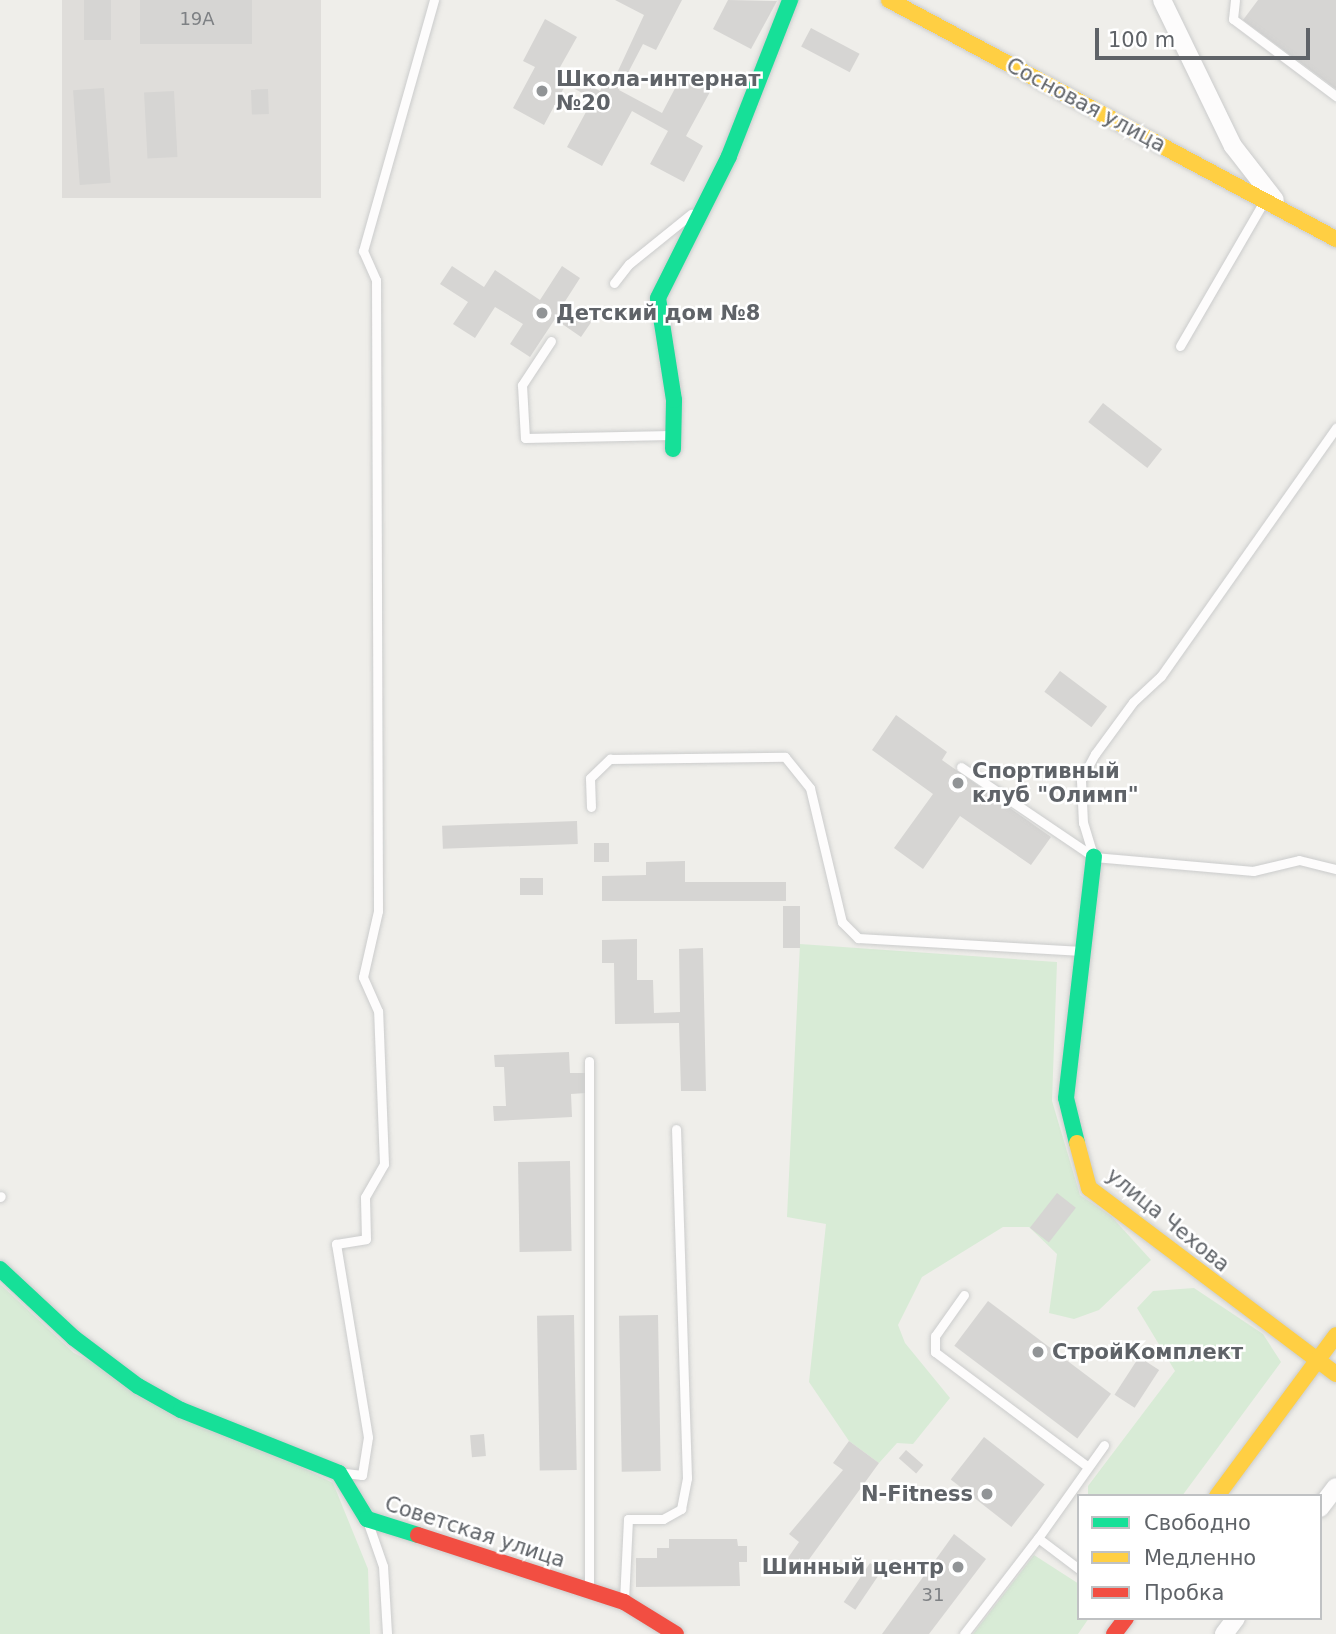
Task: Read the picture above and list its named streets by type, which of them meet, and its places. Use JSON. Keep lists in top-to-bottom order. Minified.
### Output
{"streets":{"street":["Сосновая улица","улица Чехова","Советская улица"]},"places":["Школа-интернат №20","Детский дом №8","Спортивный клуб \"Олимп\"","СтройКомплект","N-Fitness","Шинный центр"],"house_numbers":["19А","31"],"legend":["Свободно","Медленно","Пробка"],"scale_bar":"100 m"}
